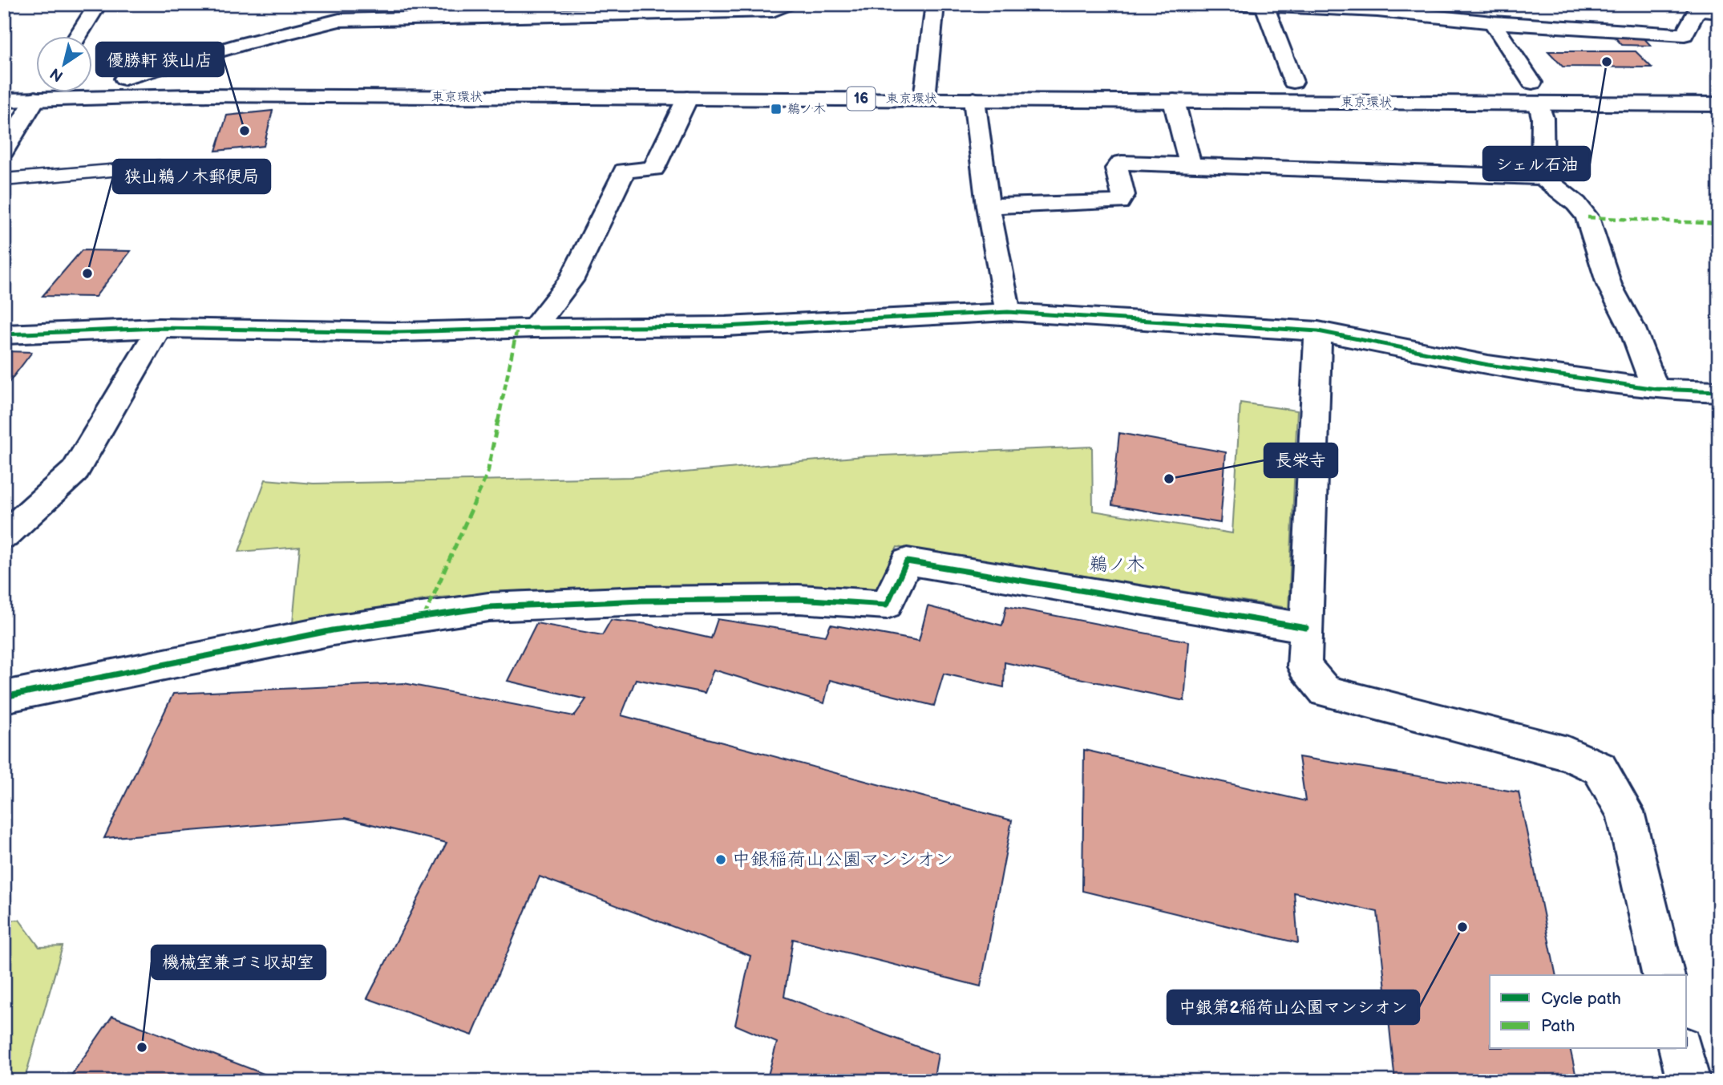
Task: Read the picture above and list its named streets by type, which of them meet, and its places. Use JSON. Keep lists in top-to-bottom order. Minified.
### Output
{"streets":{"main road":["東京環状","16"]},"districts":["鵜ノ木"],"places":{"other":["シェル石油","優勝軒 狭山店","狭山鵜ノ木郵便局","長栄寺","中銀稲荷山公園マンシオン","中銀第2稲荷山公園マンシオン","機械室兼ゴミ収却室"],"transit":["鵜ノ木"]},"legend":["Cycle path","Path"],"north":"bottom left"}
